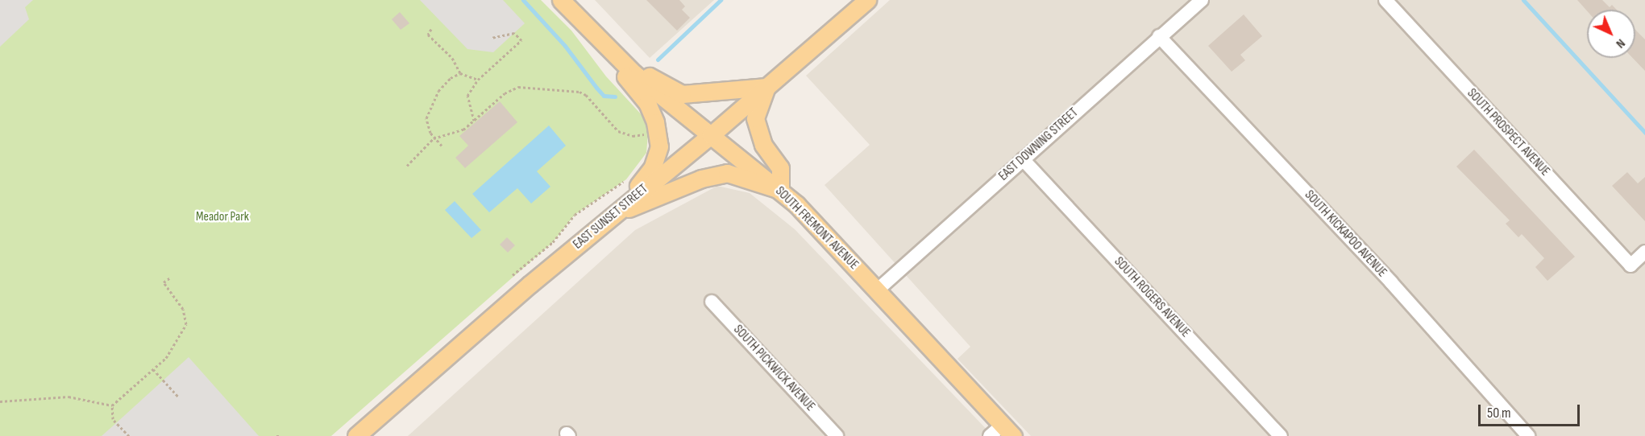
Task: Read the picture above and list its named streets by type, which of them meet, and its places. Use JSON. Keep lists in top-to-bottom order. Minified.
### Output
{"streets":{"main road":["EAST SUNSET STREET","SOUTH FREMONT AVENUE"],"street":["SOUTH PROSPECT AVENUE","EAST DOWNING STREET","SOUTH KICKAPOO AVENUE","SOUTH ROGERS AVENUE","SOUTH PICKWICK AVENUE"]},"crossings":[["EAST DOWNING STREET","SOUTH FREMONT AVENUE"],["EAST DOWNING STREET","SOUTH KICKAPOO AVENUE"],["EAST DOWNING STREET","SOUTH ROGERS AVENUE"],["EAST SUNSET STREET","SOUTH FREMONT AVENUE"]],"parks":["Meador Park"],"scale_bar":"50 m","north":"bottom right"}
